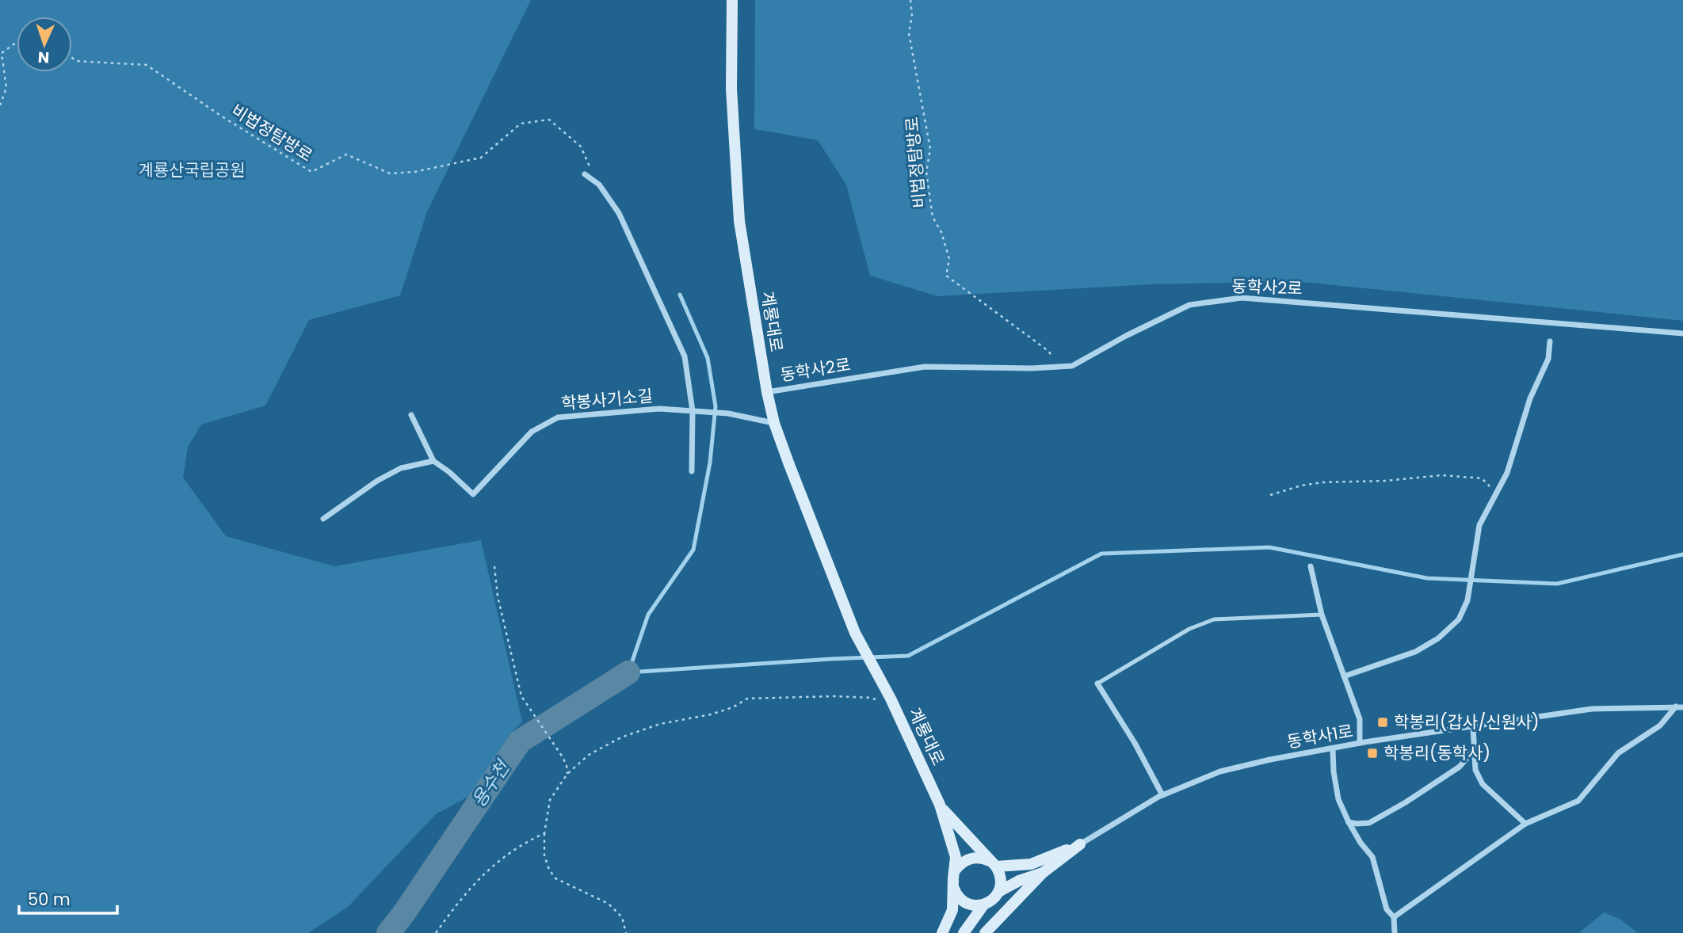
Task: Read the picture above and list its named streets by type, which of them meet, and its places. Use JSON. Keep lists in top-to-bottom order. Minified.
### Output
{"streets":{"street":["동학사2로","계룡대로","학봉사기소길","동학사1로"],"path":["비법정탐방로"]},"crossings":[["비법정탐방로","동학사2로"],["동학사2로","계룡대로"],["계룡대로","학봉사기소길"]],"water":["용수천"],"parks":["계룡산국립공원"],"places":{"transit":["학봉리(갑사/신원사)","학봉리(동학사)"]},"scale_bar":"50 m","north":"bottom"}
